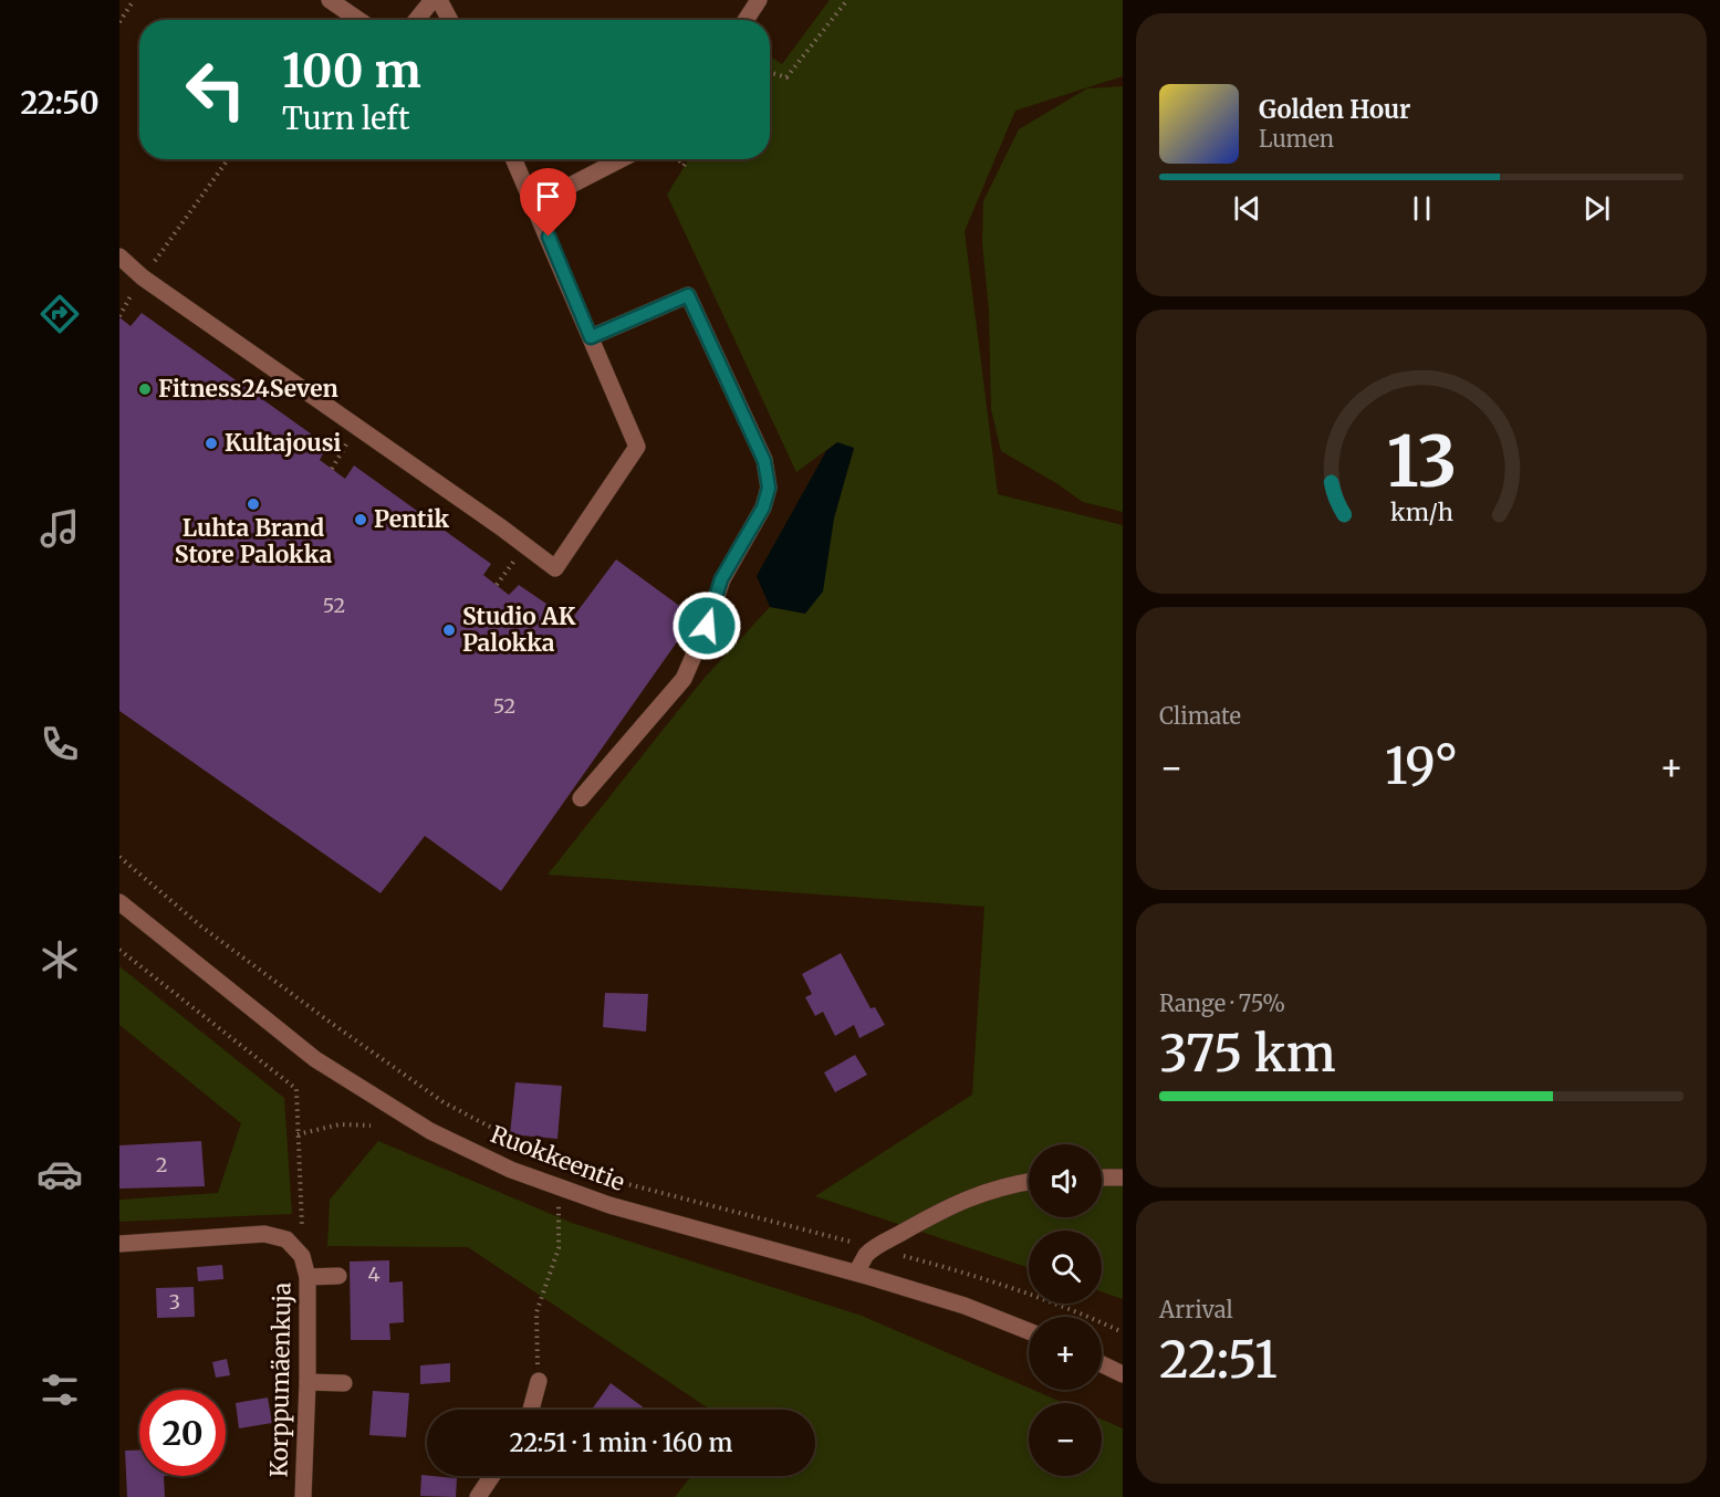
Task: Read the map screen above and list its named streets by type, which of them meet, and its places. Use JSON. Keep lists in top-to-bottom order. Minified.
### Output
{"streets":{"street":["Ruokkeentie","Korppumäenkuja"]},"places":["Fitness24Seven","Kultajousi","Luhta Brand Store Palokka","Pentik","Studio AK Palokka"],"house_numbers":["52","52","2","4","3"],"page":{"tabs":"22:50","turn":["100 m","Turn left"],"song":["Golden Hour","Lumen"],"tile":["Climate",["Range · 75%","375 km"],["Arrival","22:51"]],"heat":["−","19°","+"],"map_buttons":["+","−"],"limit":"20","trip":"22:51 · 1 min · 160 m","gauge":["13","km/h"]}}
